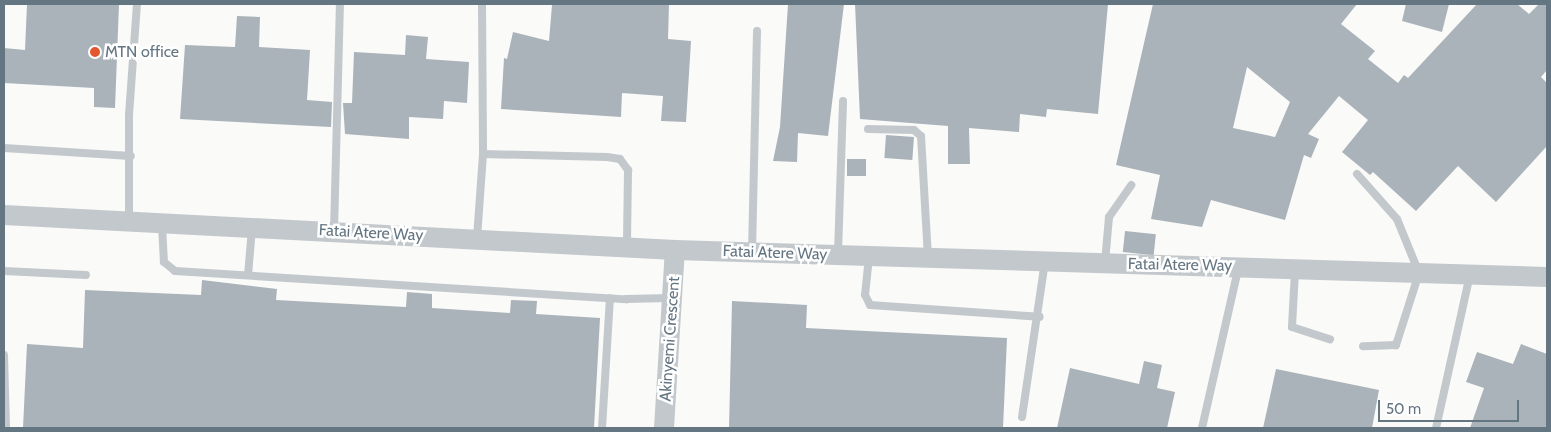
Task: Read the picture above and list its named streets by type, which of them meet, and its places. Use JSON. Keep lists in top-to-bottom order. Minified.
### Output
{"streets":{"street":["Fatai Atere Way","Akinyemi Crescent"]},"crossings":[["Fatai Atere Way","Akinyemi Crescent"]],"places":["MTN office"],"scale_bar":"50 m"}
